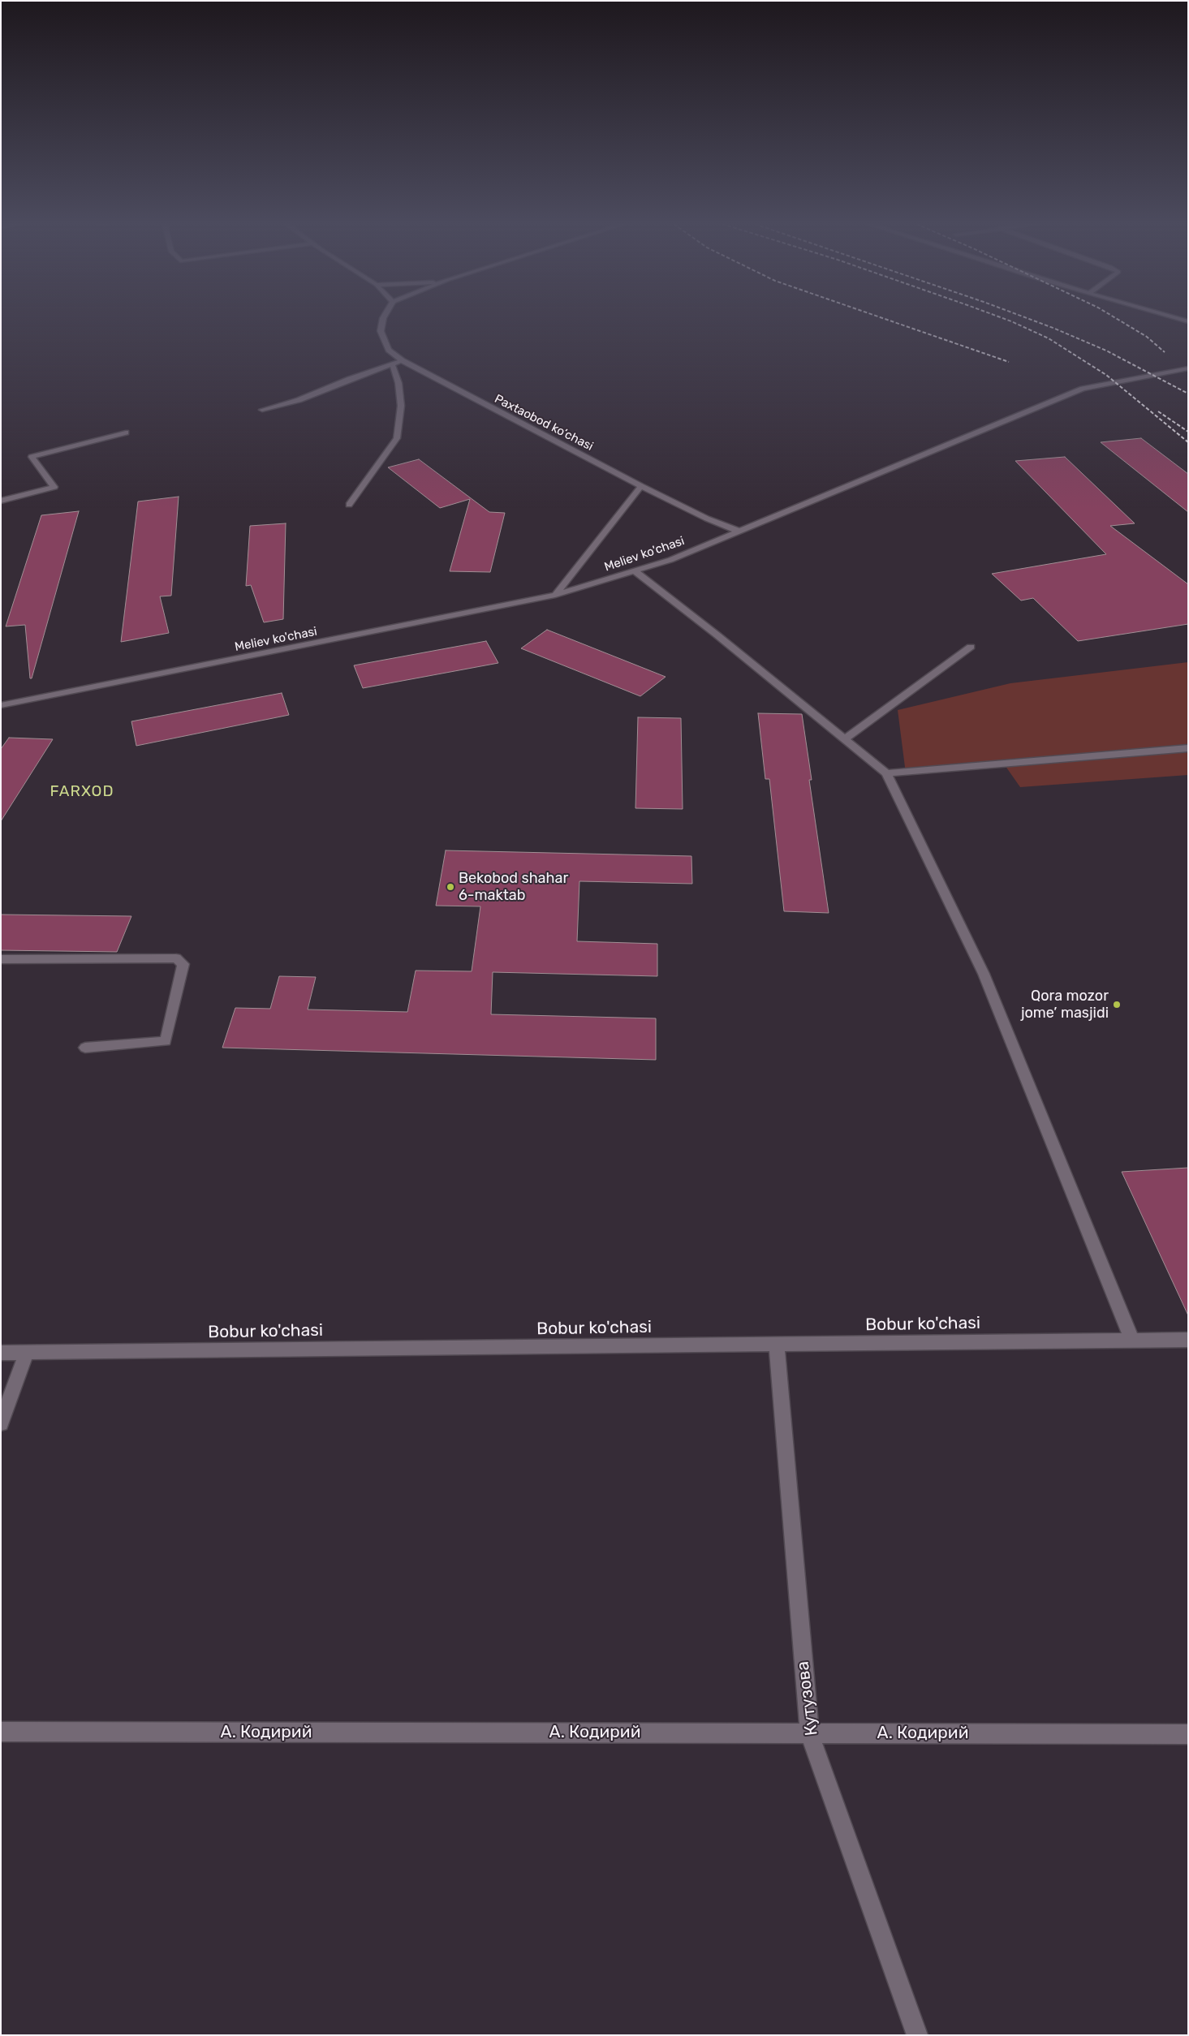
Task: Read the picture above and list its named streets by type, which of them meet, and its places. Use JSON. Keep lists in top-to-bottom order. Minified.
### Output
{"streets":{"street":["Paxtaobod ko‘chasi","Meliev ko'chasi","Bobur ko'chasi","Кутузова","А. Кодирий"]},"crossings":[["Paxtaobod ko‘chasi","Meliev ko'chasi"],["Bobur ko'chasi","Кутузова"],["Кутузова","А. Кодирий"]],"districts":["FARXOD"],"places":["Bekobod shahar 6-maktab","Qora mozor jome’ masjidi"]}
